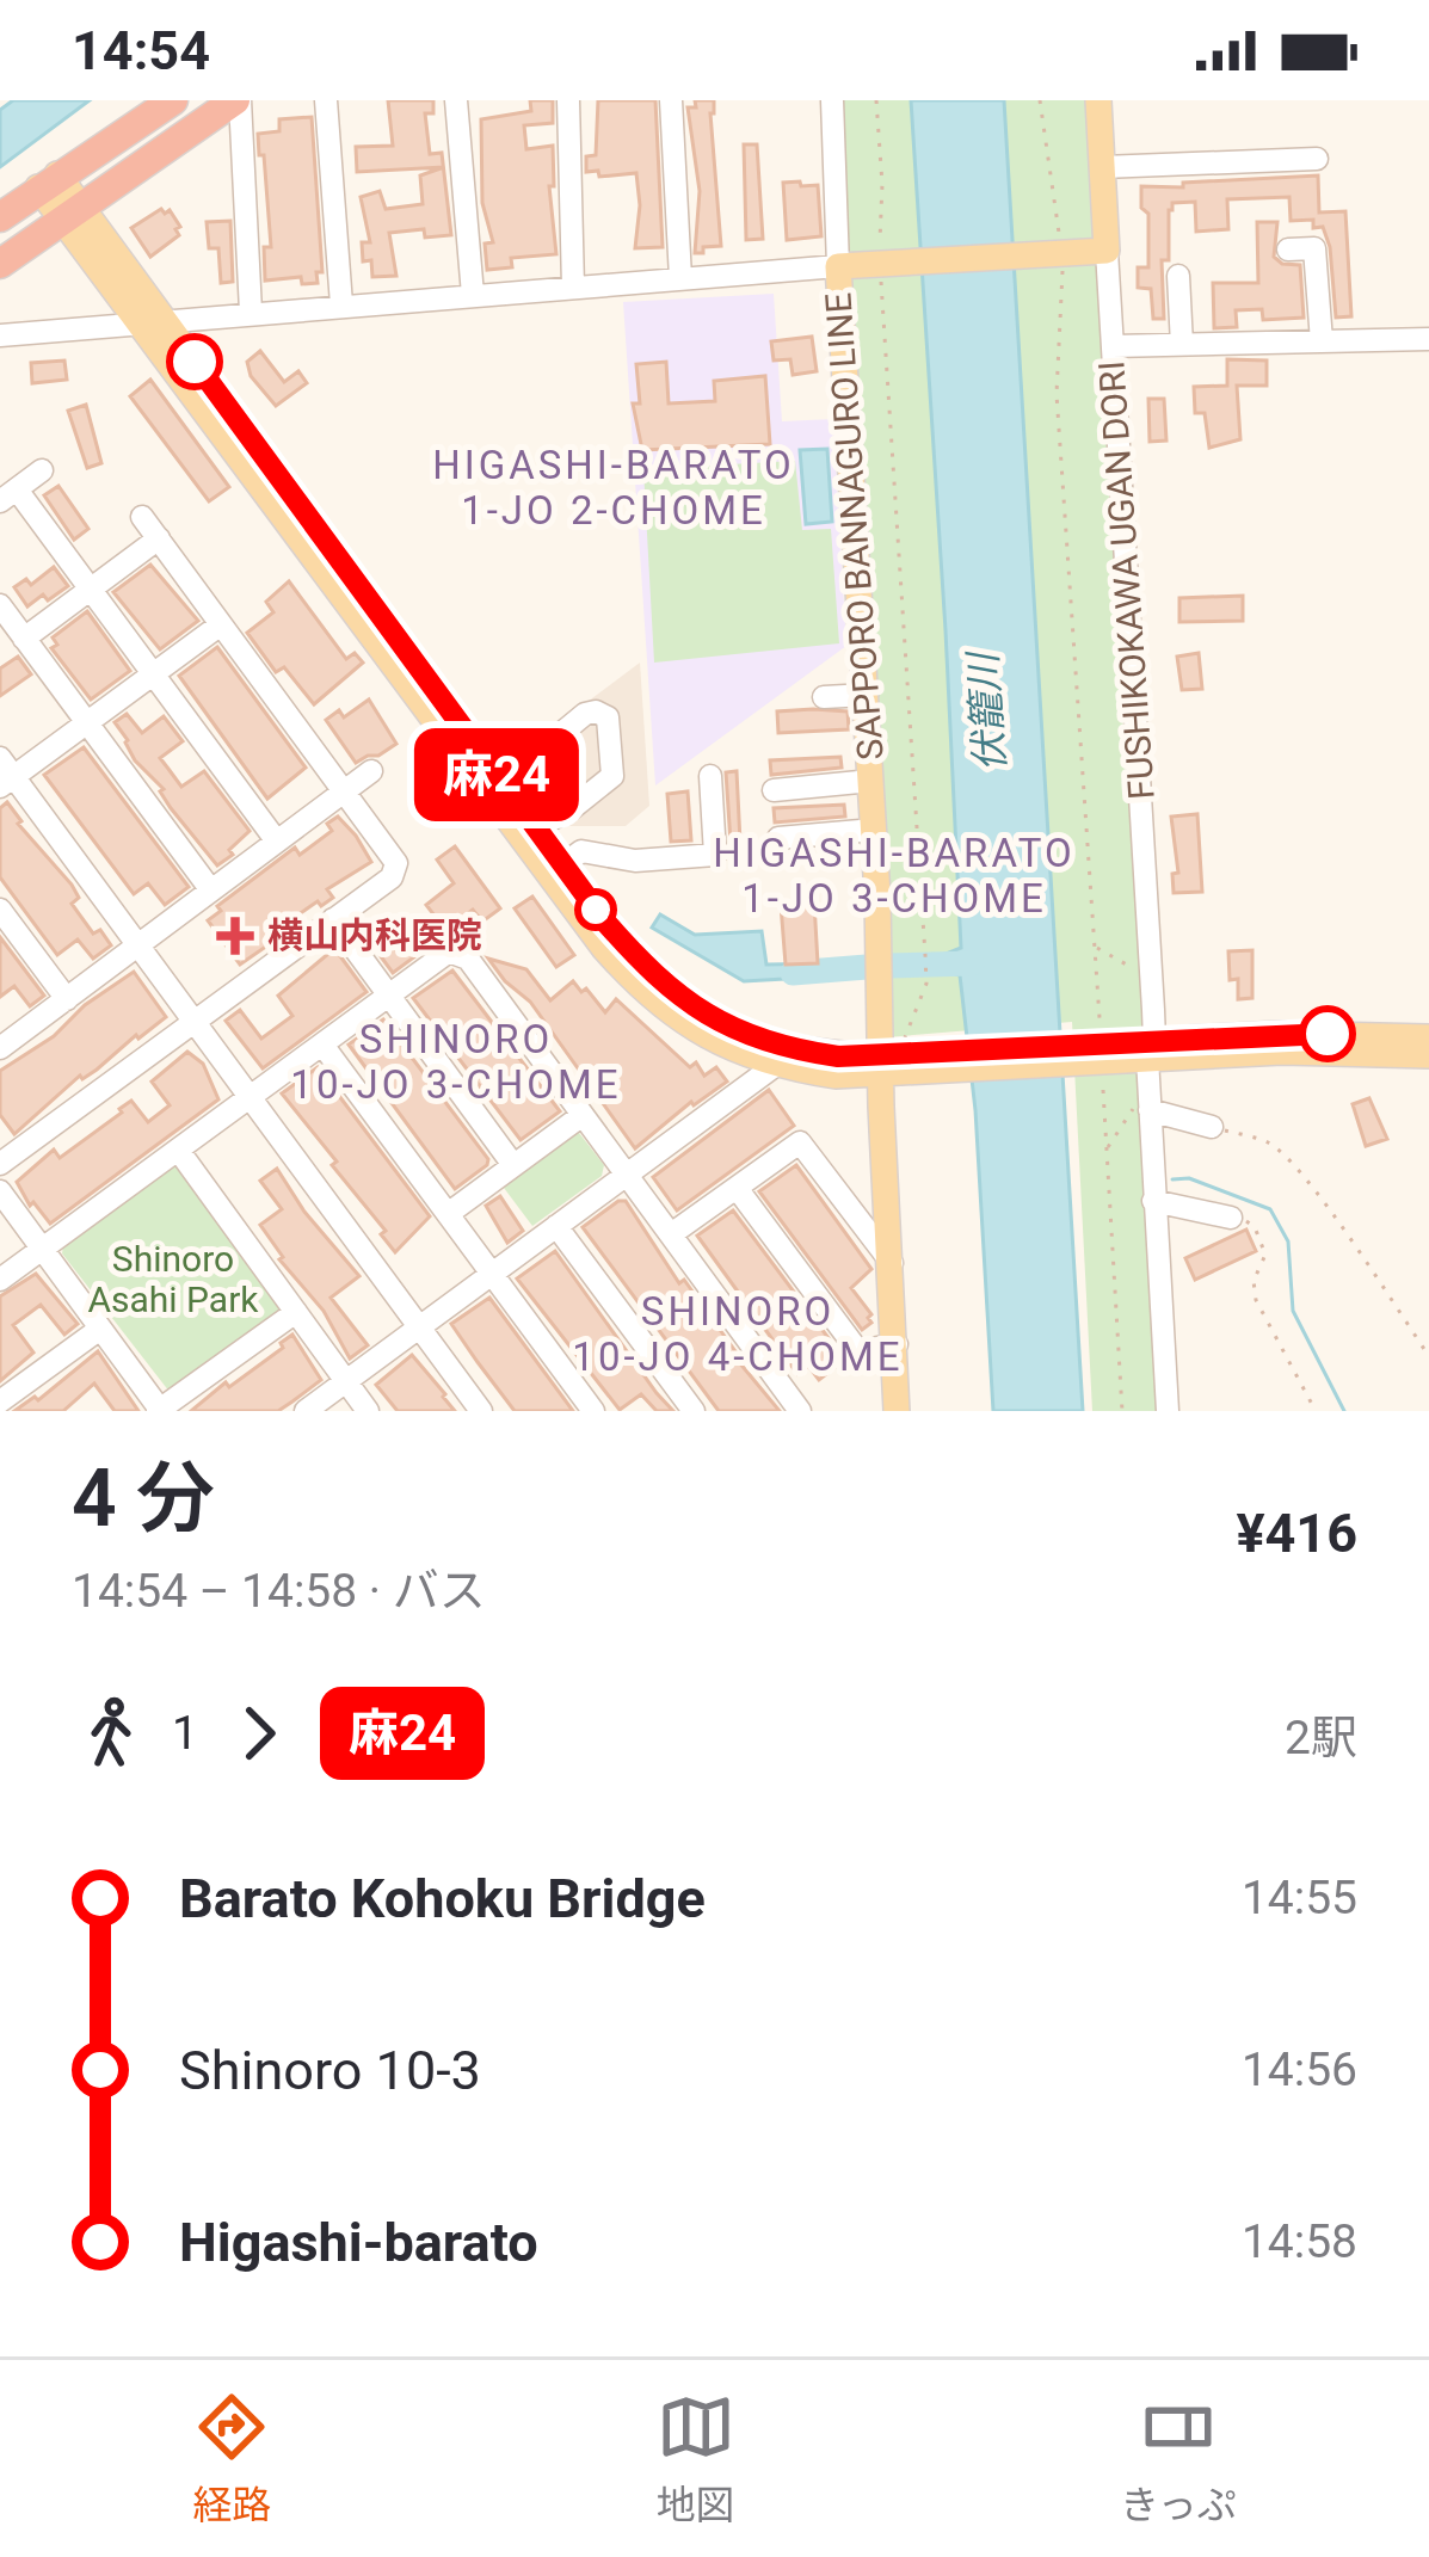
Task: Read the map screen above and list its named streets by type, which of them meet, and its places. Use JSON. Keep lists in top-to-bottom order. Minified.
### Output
{"streets":{"main road":["SAPPORO BANNAGURO LINE","FUSHIKOKAWA UGAN DORI"]},"crossings":[["SAPPORO BANNAGURO LINE","FUSHIKOKAWA UGAN DORI"]],"districts":["HIGASHI-BARATO 1-JO 2-CHOME","HIGASHI-BARATO 1-JO 3-CHOME","SHINORO 10-JO 3-CHOME","SHINORO 10-JO 4-CHOME"],"water":["伏籠川"],"parks":["Shinoro Asahi Park"],"places":{"health":["横山内科医院"]},"lines":["bus line 麻24"],"page":{"status":"14:54","on_map":"麻24","heading":["4 分","14:54 – 14:58 · バス","¥416"],"legs":["1","麻24","2駅"],"list":[{"name":"Barato Kohoku Bridge","value":"14:55"},{"name":"Shinoro 10-3","value":"14:56"},{"name":"Higashi-barato","value":"14:58"}],"tabs":["経路","地図","きっぷ"]}}
